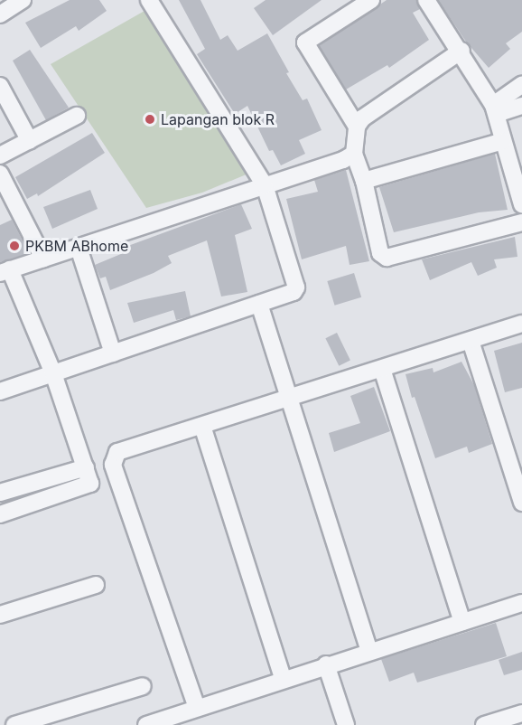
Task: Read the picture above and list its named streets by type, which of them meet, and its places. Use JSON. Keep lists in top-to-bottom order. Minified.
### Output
{"places":["Lapangan blok R","PKBM ABhome"]}
